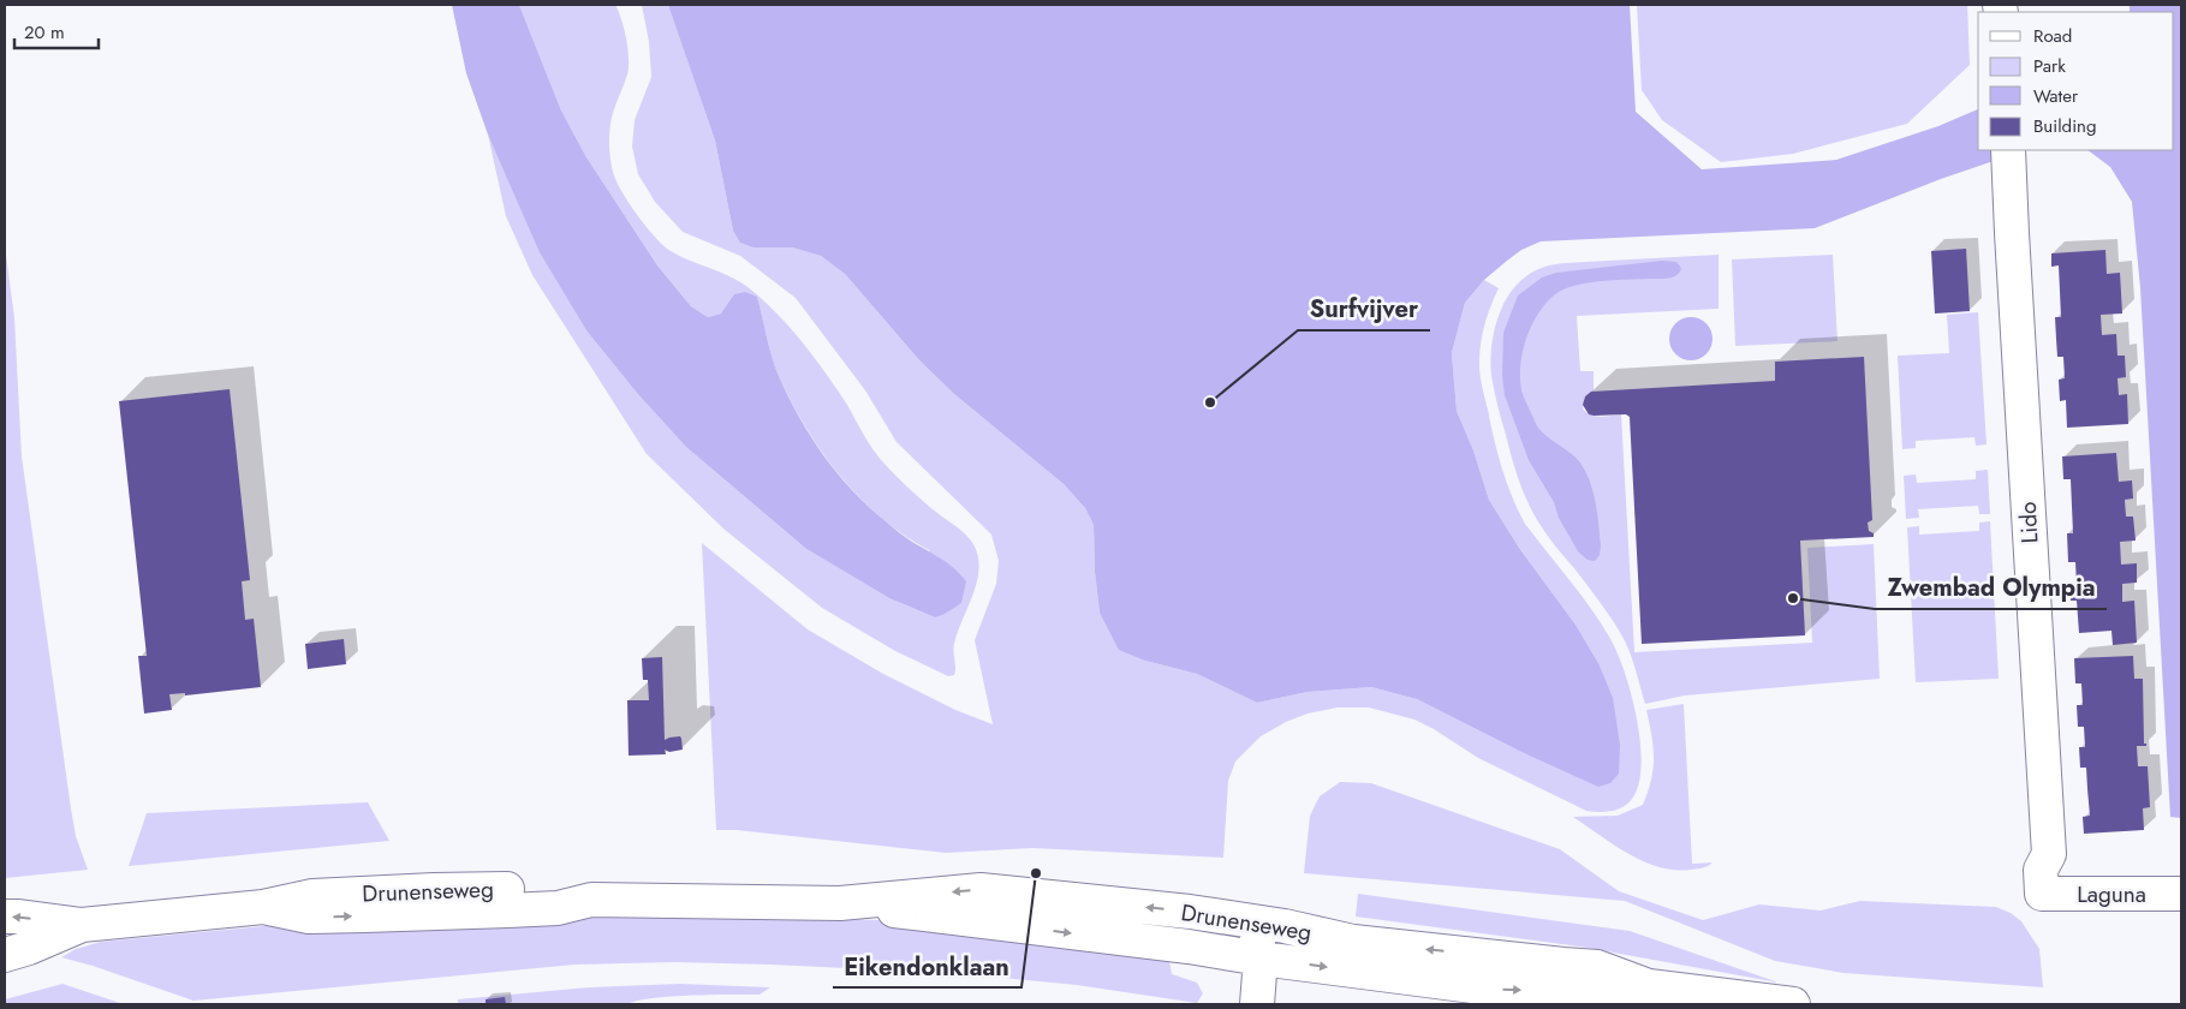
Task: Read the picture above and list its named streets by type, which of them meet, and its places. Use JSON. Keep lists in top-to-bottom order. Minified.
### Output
{"streets":{"street":["Lido","Drunenseweg","Laguna"]},"crossings":[["Lido","Laguna"]],"places":["Surfvijver","Zwembad Olympia","Eikendonklaan"],"legend":["Road","Park","Water","Building"],"scale_bar":"20 m"}
